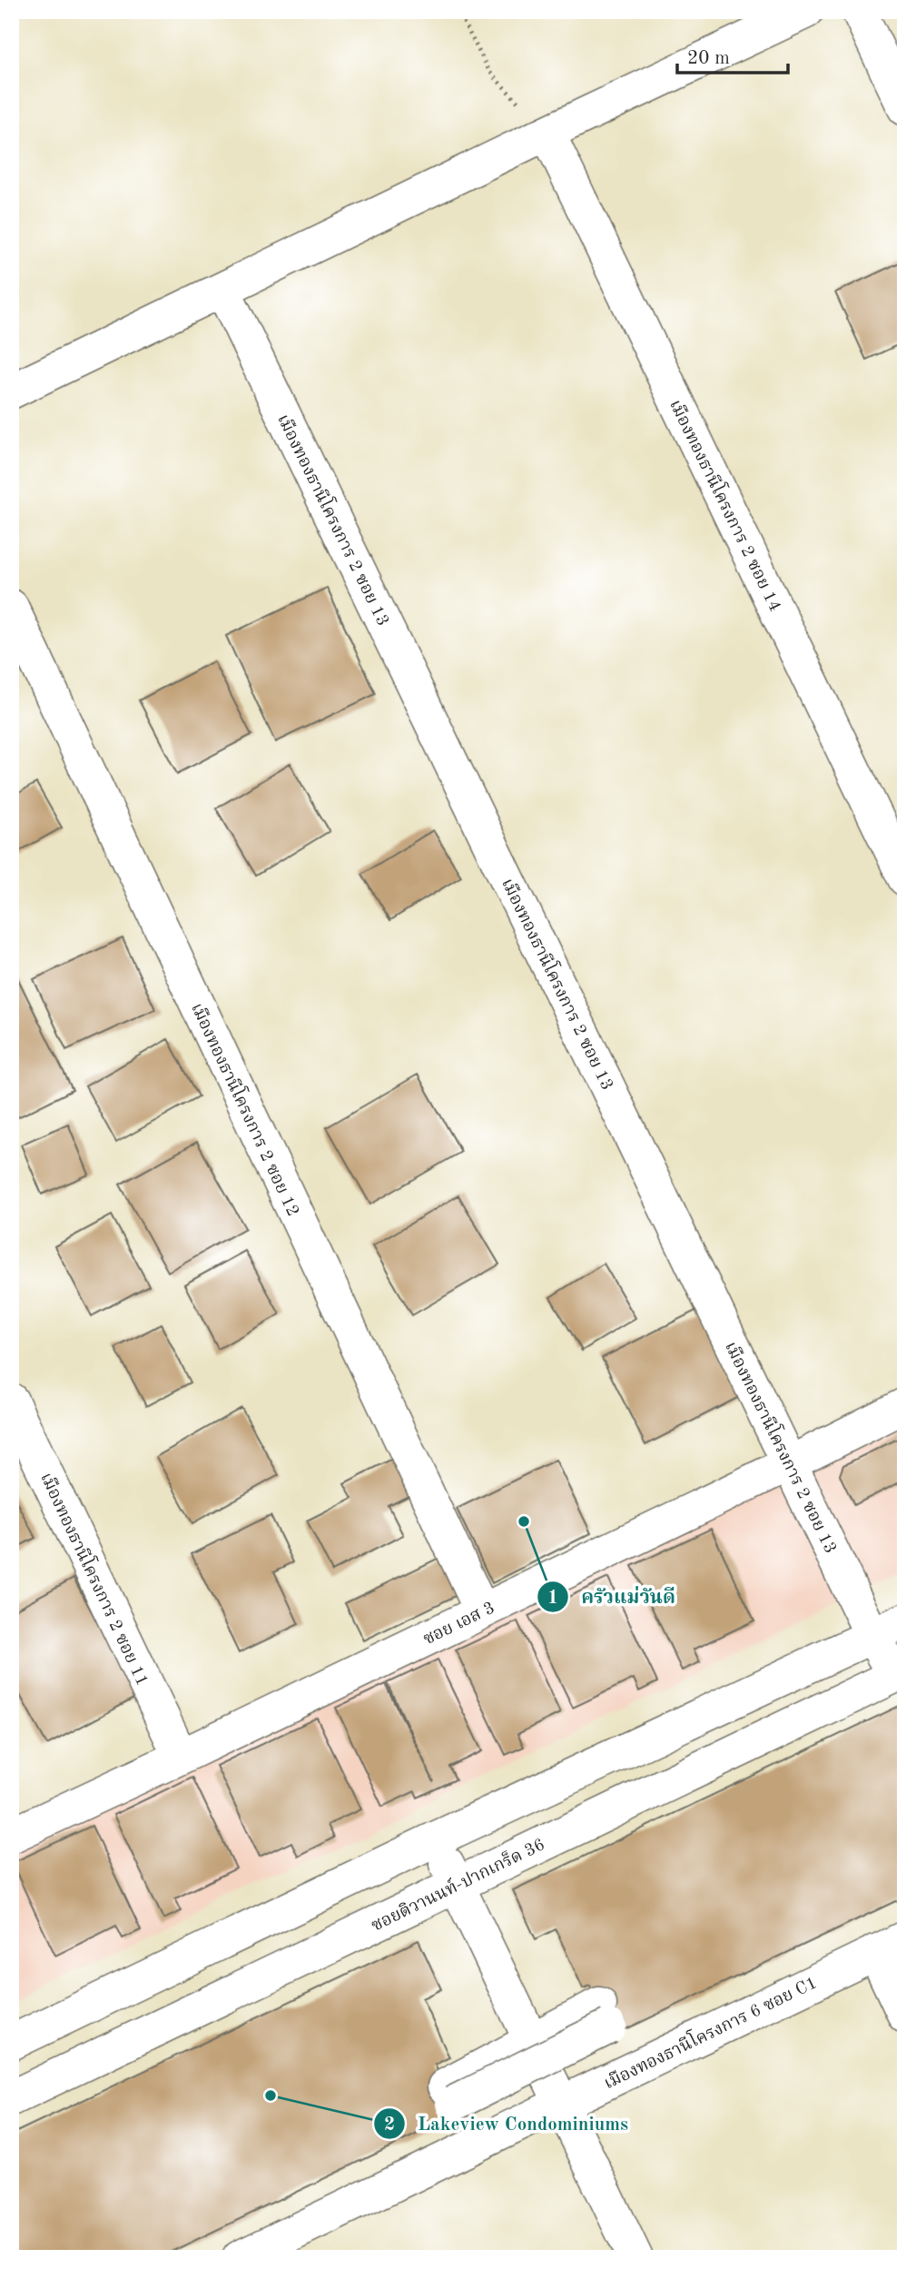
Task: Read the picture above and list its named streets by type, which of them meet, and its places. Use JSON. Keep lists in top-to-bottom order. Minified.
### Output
{"streets":{"street":["เมืองทองธานีโครงการ 2 ซอย 14","เมืองทองธานีโครงการ 2 ซอย 13","เมืองทองธานีโครงการ 2 ซอย 12","เมืองทองธานีโครงการ 2 ซอย 11","ซอย เอส 3","ซอยติวานนท์-ปากเกร็ด 36","เมืองทองธานีโครงการ 6 ซอย C1"]},"crossings":[["เมืองทองธานีโครงการ 2 ซอย 13","ซอย เอส 3"],["เมืองทองธานีโครงการ 2 ซอย 13","ซอยติวานนท์-ปากเกร็ด 36"],["เมืองทองธานีโครงการ 2 ซอย 12","ซอย เอส 3"],["เมืองทองธานีโครงการ 2 ซอย 11","ซอย เอส 3"]],"places":["ครัวแม่วันดี","Lakeview Condominiums"],"scale_bar":"20 m"}
